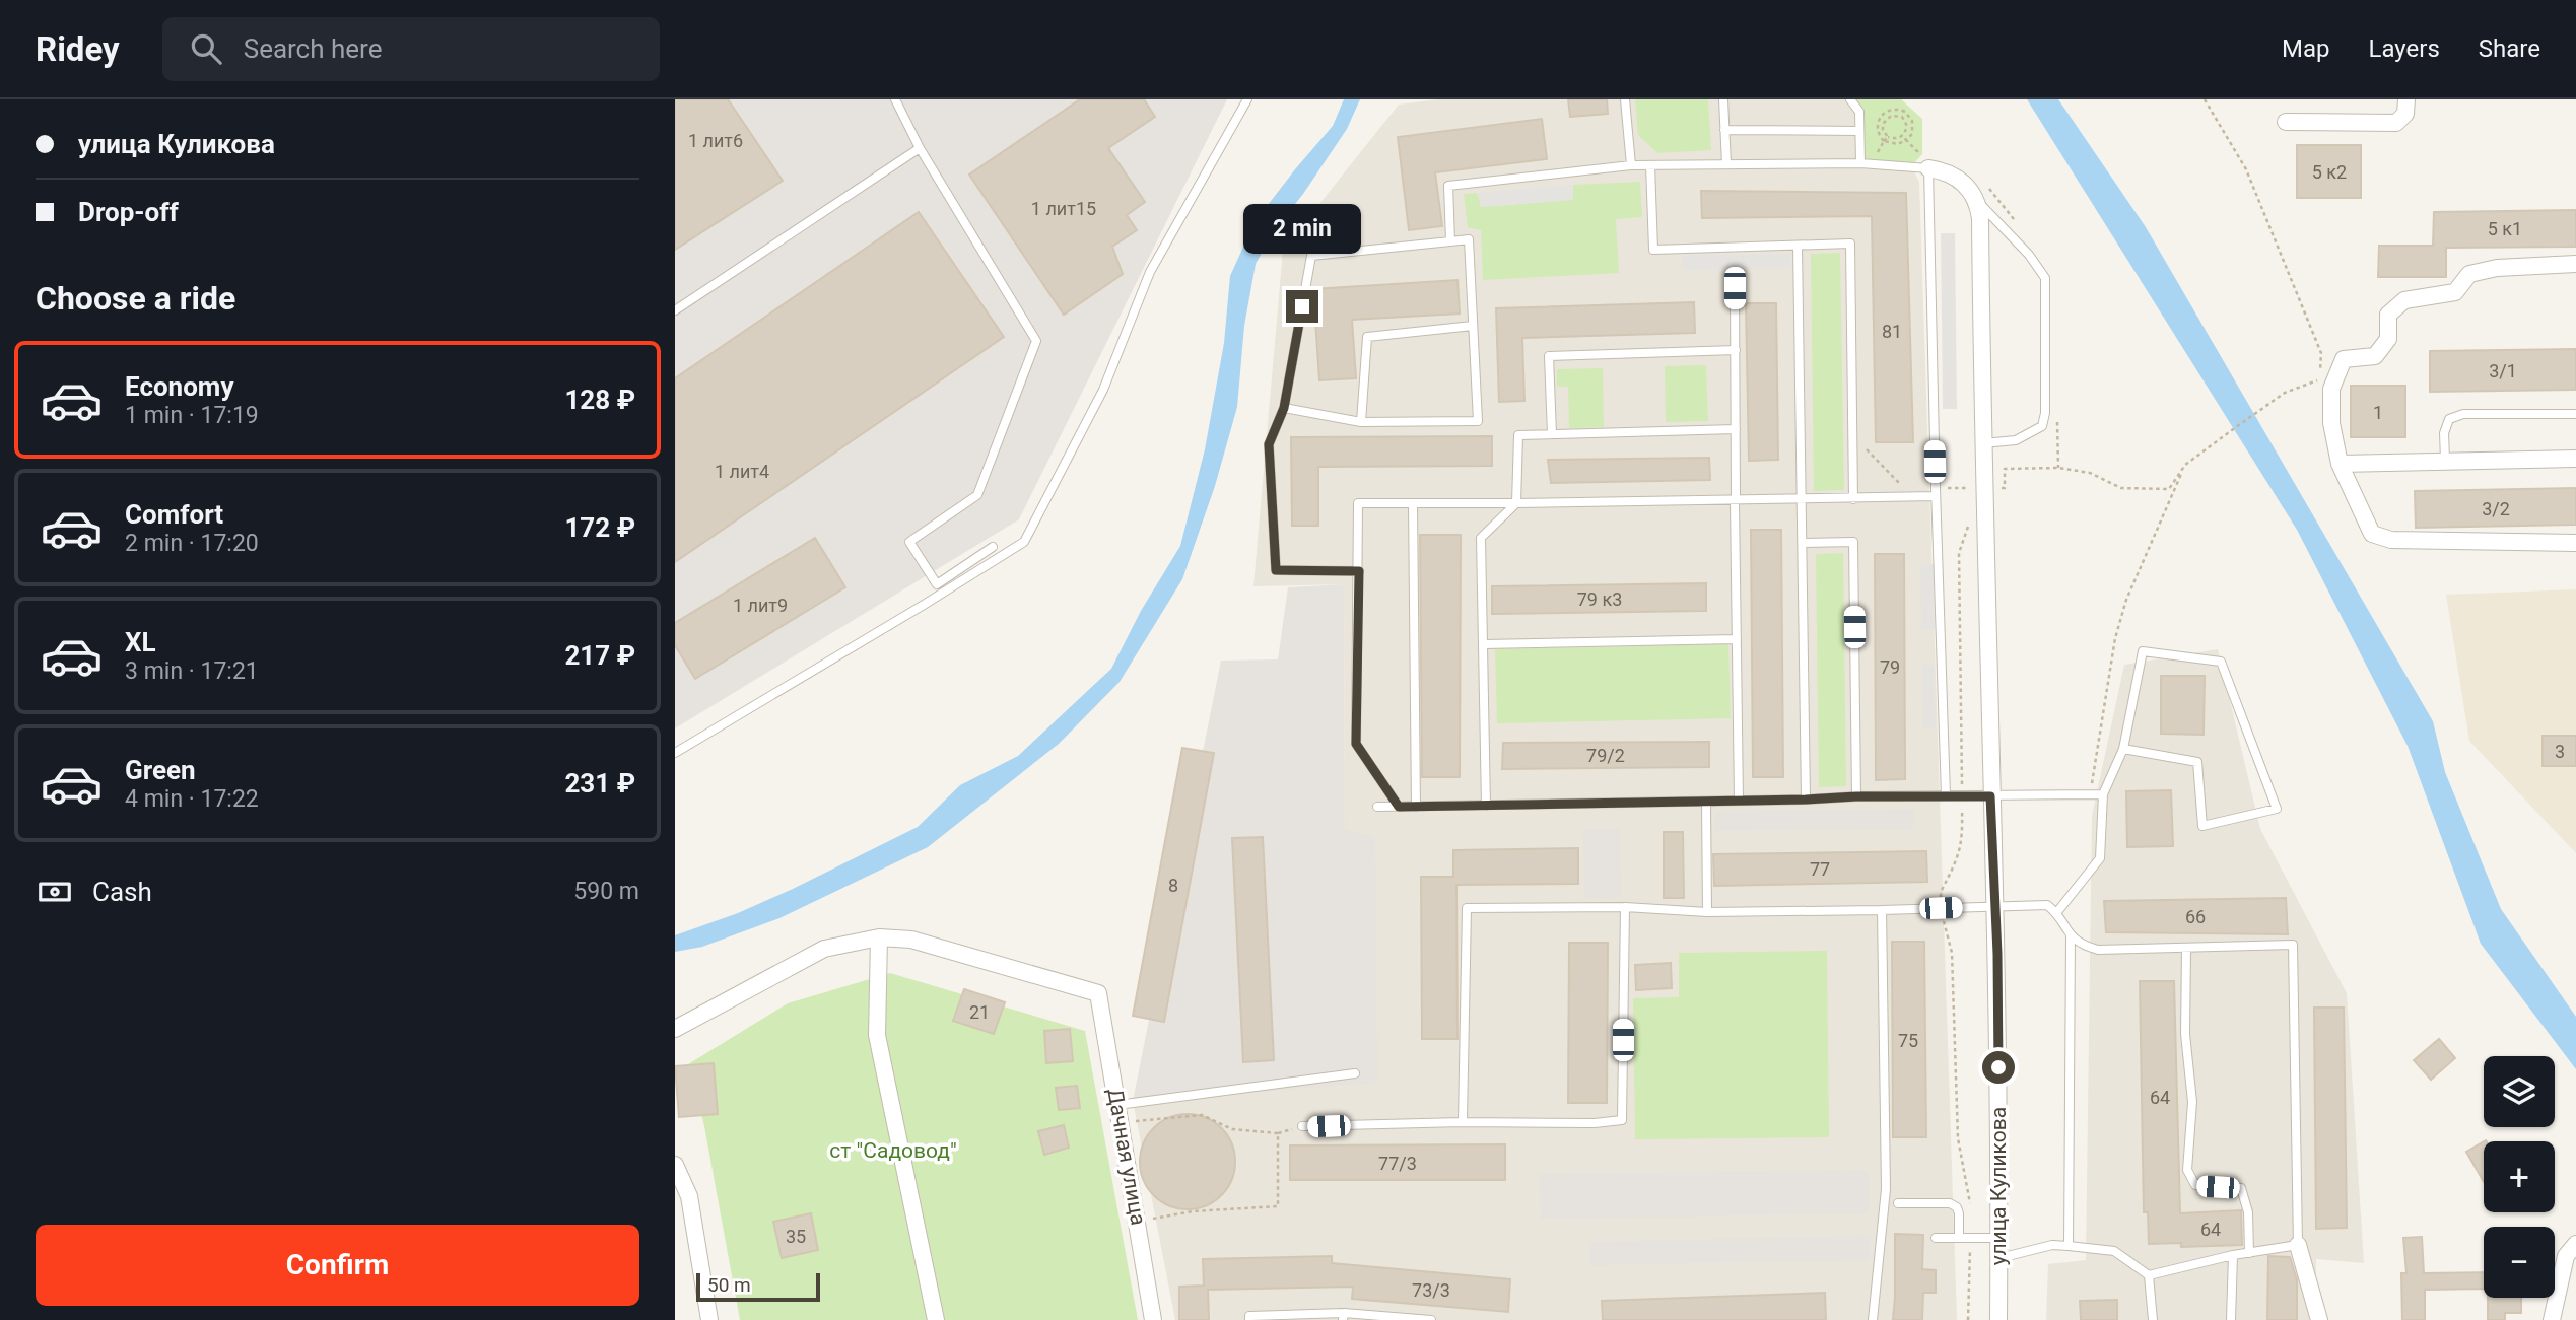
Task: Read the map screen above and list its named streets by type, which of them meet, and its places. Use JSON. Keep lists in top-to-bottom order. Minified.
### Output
{"streets":{"street":["Дачная улица","улица Куликова"]},"parks":["ст \"Садовод\""],"house_numbers":["1 лит6","5 к2","1 лит15","5 к1","81","3/1","1","1 лит4","3/2","79 к3","1 лит9","79","3","79/2","77","8","66","21","75","64","77/3","64","35","73/3"],"scale_bar":"50 m","page":{"header":"Ridey","search":"Search here","nav":["Map","Layers","Share"],"banner":["улица Куликова","Drop-off"],"bubble":"2 min","heading":"Choose a ride","list":[{"name":"Economy","note":"1 min · 17:19","value":"128 ₽"},{"name":"Comfort","note":"2 min · 17:20","value":"172 ₽"},{"name":"XL","note":"3 min · 17:21","value":"217 ₽"},{"name":"Green","note":"4 min · 17:22","value":"231 ₽"}],"pay":["Cash","590 m"],"map_buttons":["+","−"],"buttons":"Confirm","scale":"50 m"}}
